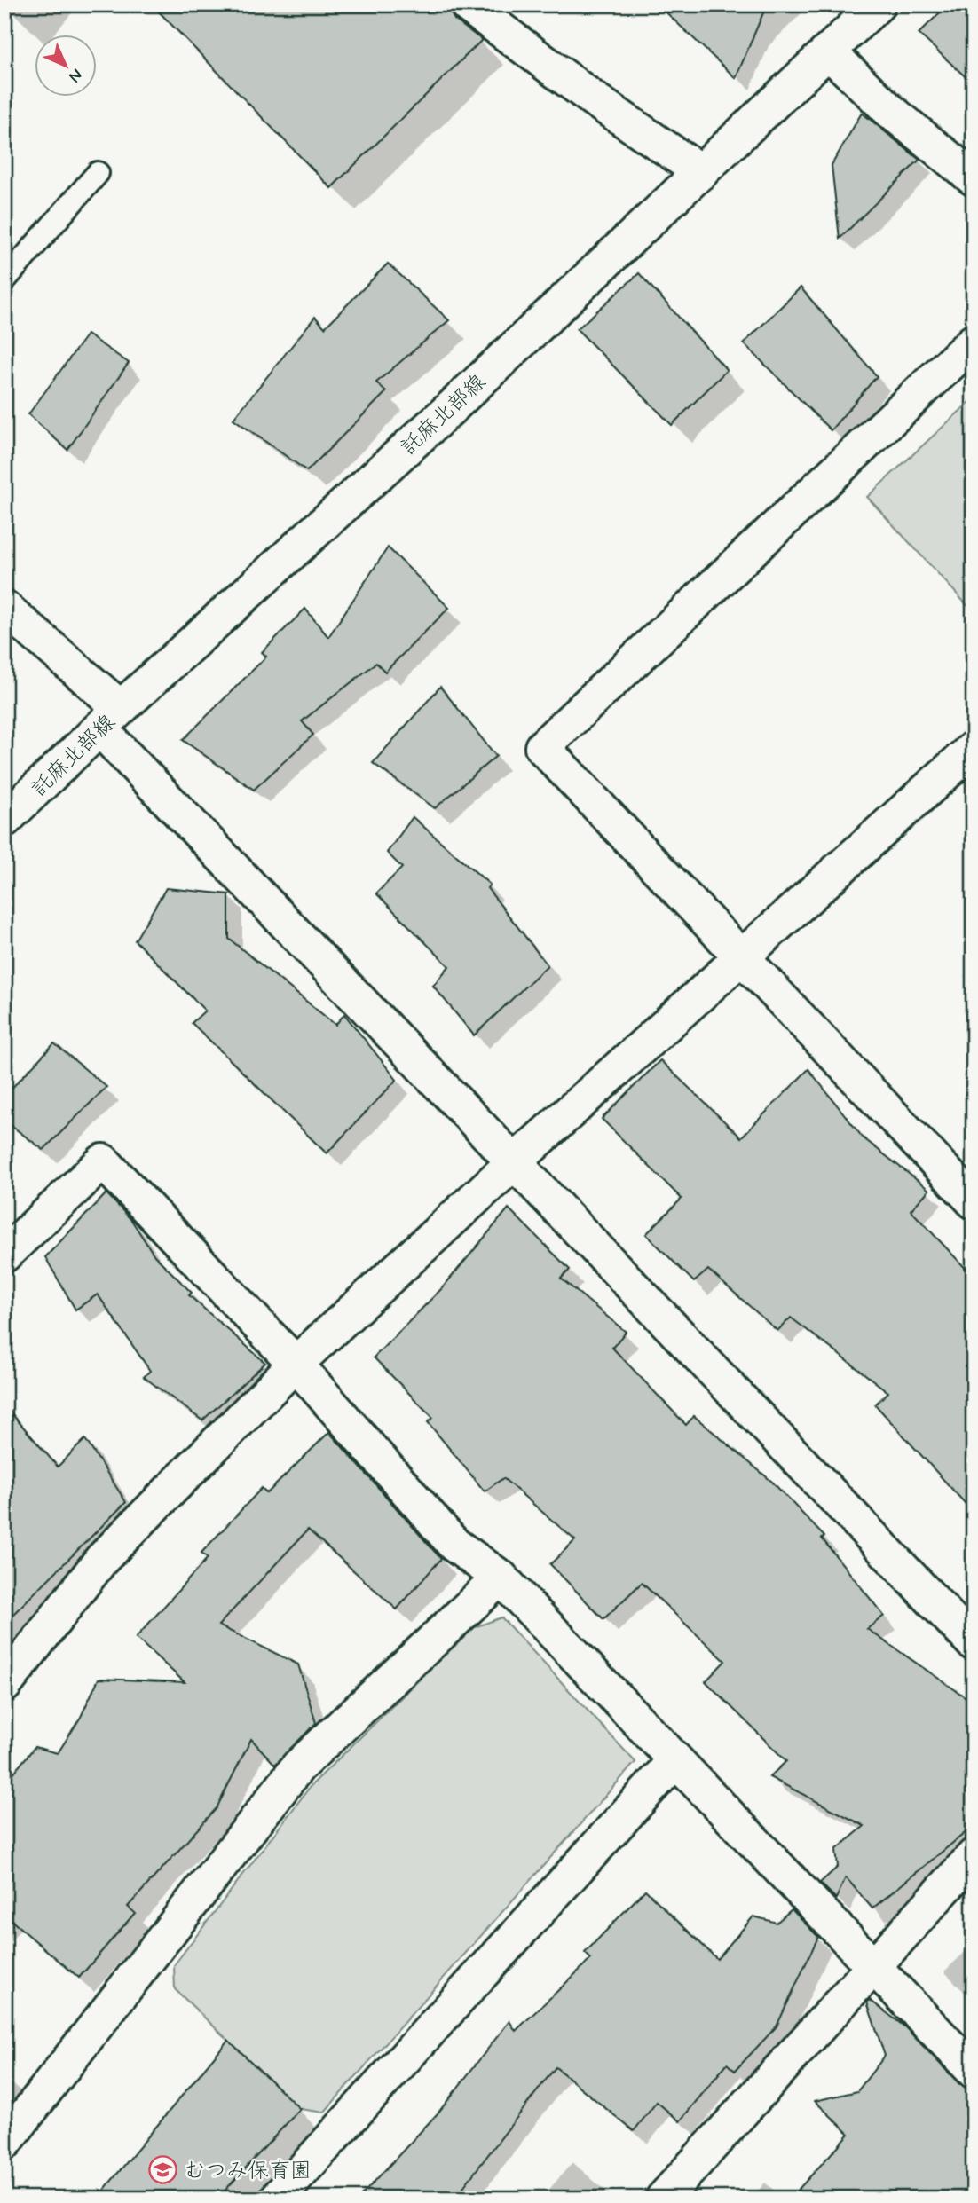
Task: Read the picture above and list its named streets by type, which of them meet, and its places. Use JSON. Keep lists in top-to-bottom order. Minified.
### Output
{"streets":{"street":["託麻北部線"]},"places":{"school or university":["むつみ保育園"]},"north":"bottom right"}
